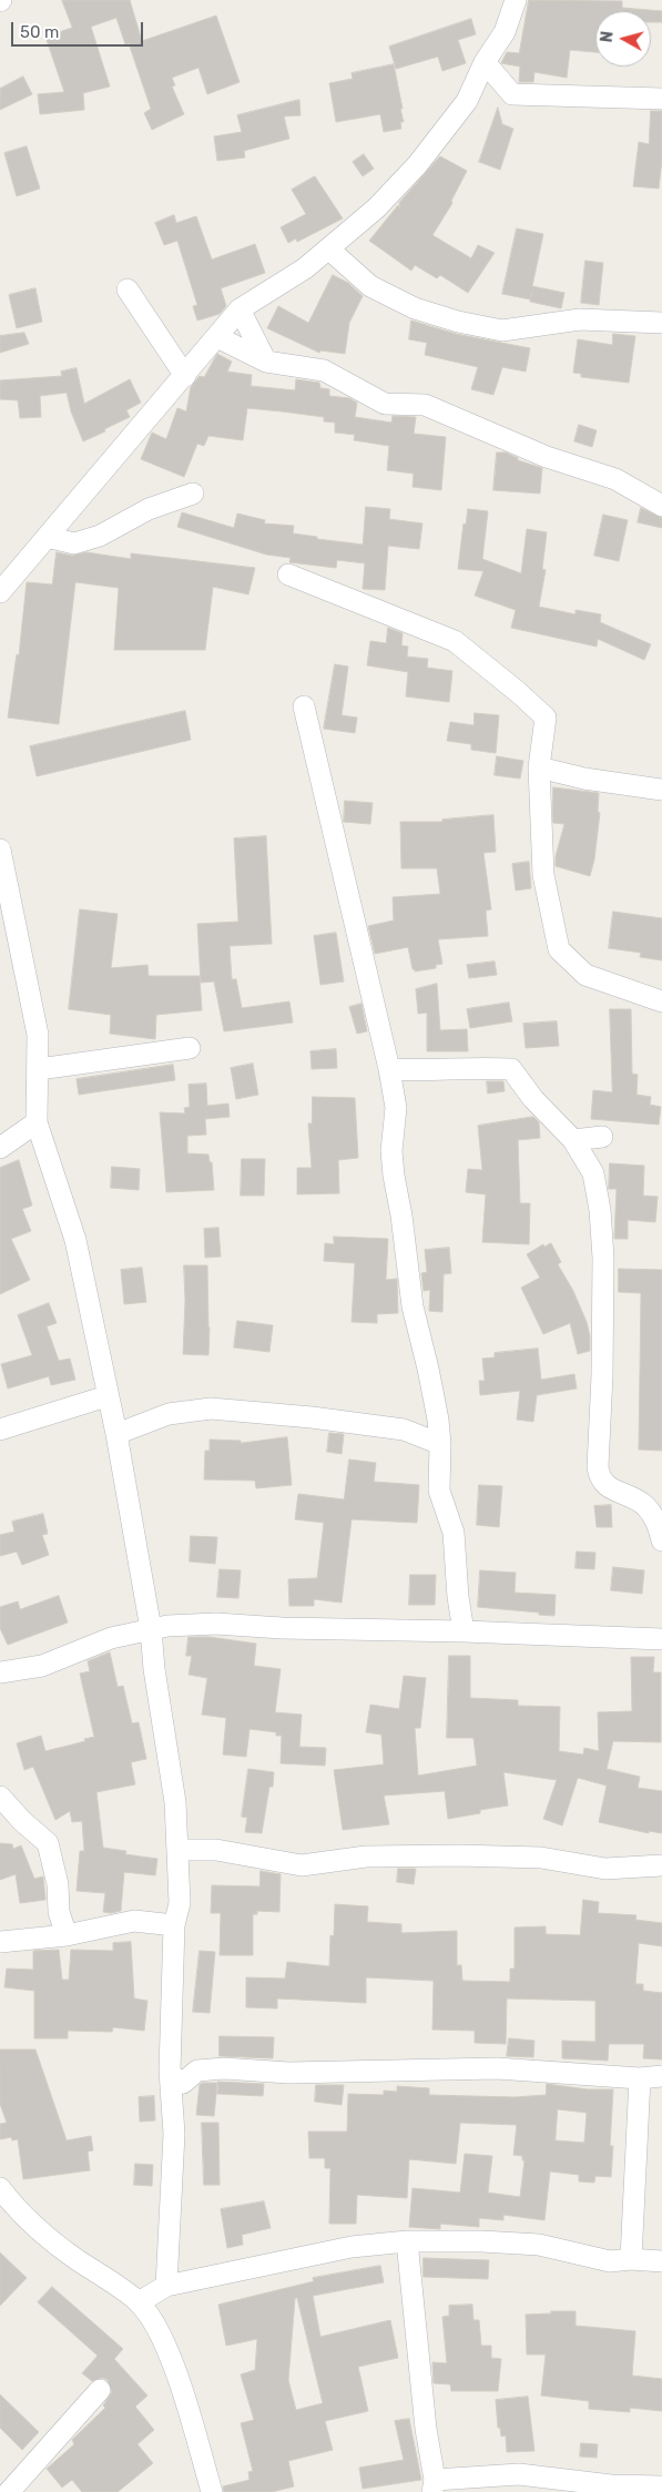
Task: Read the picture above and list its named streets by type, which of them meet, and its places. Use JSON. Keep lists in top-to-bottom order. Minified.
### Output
{"scale_bar":"50 m","north":"left"}
